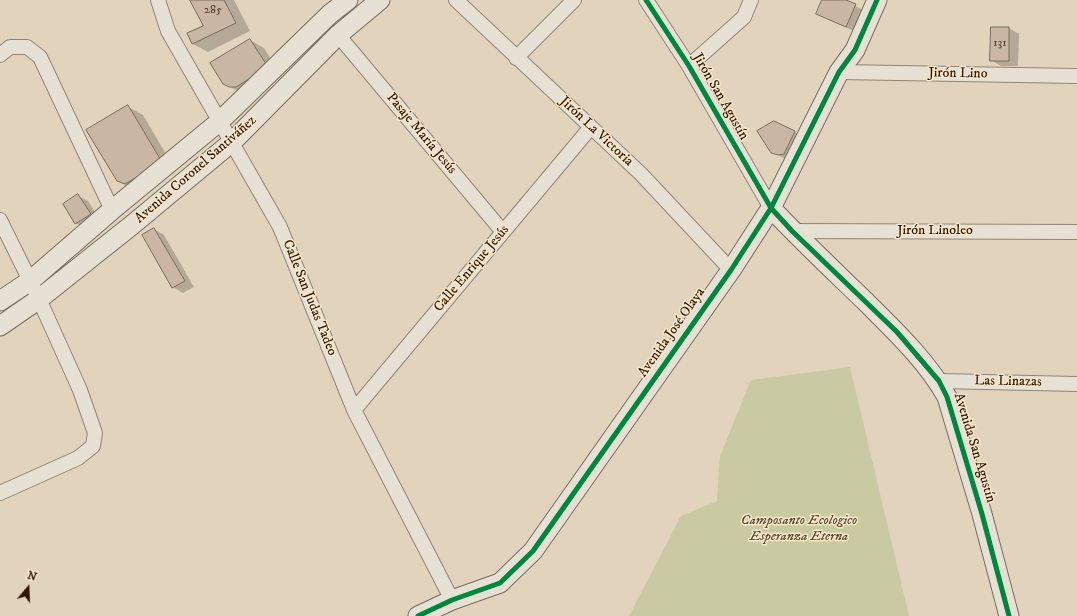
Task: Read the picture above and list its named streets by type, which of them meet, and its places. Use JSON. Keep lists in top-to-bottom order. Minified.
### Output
{"streets":{"street":["Jirón Lino","Jirón San Agustín","Jirón La Victoria","Pasaje María Jesús","Avenida Coronel Santiváñez","Jirón Linoleo","Calle Enrique Jesús","Calle San Judas Tadeo","Avenida José Olaya","Las Linazas","Avenida San Agustín"]},"crossings":[["Jirón Lino","Avenida José Olaya"],["Jirón San Agustín","Avenida José Olaya"],["Jirón San Agustín","Avenida San Agustín"],["Jirón La Victoria","Calle Enrique Jesús"],["Jirón La Victoria","Avenida José Olaya"],["Pasaje María Jesús","Avenida Coronel Santiváñez"],["Pasaje María Jesús","Calle Enrique Jesús"],["Avenida Coronel Santiváñez","Calle San Judas Tadeo"],["Jirón Linoleo","Avenida San Agustín"],["Calle Enrique Jesús","Calle San Judas Tadeo"],["Calle San Judas Tadeo","Avenida José Olaya"],["Avenida José Olaya","Avenida San Agustín"],["Las Linazas","Avenida San Agustín"]],"parks":["Camposanto Ecologico Esperanza Eterna"],"house_numbers":["285","131"],"north":"top"}
